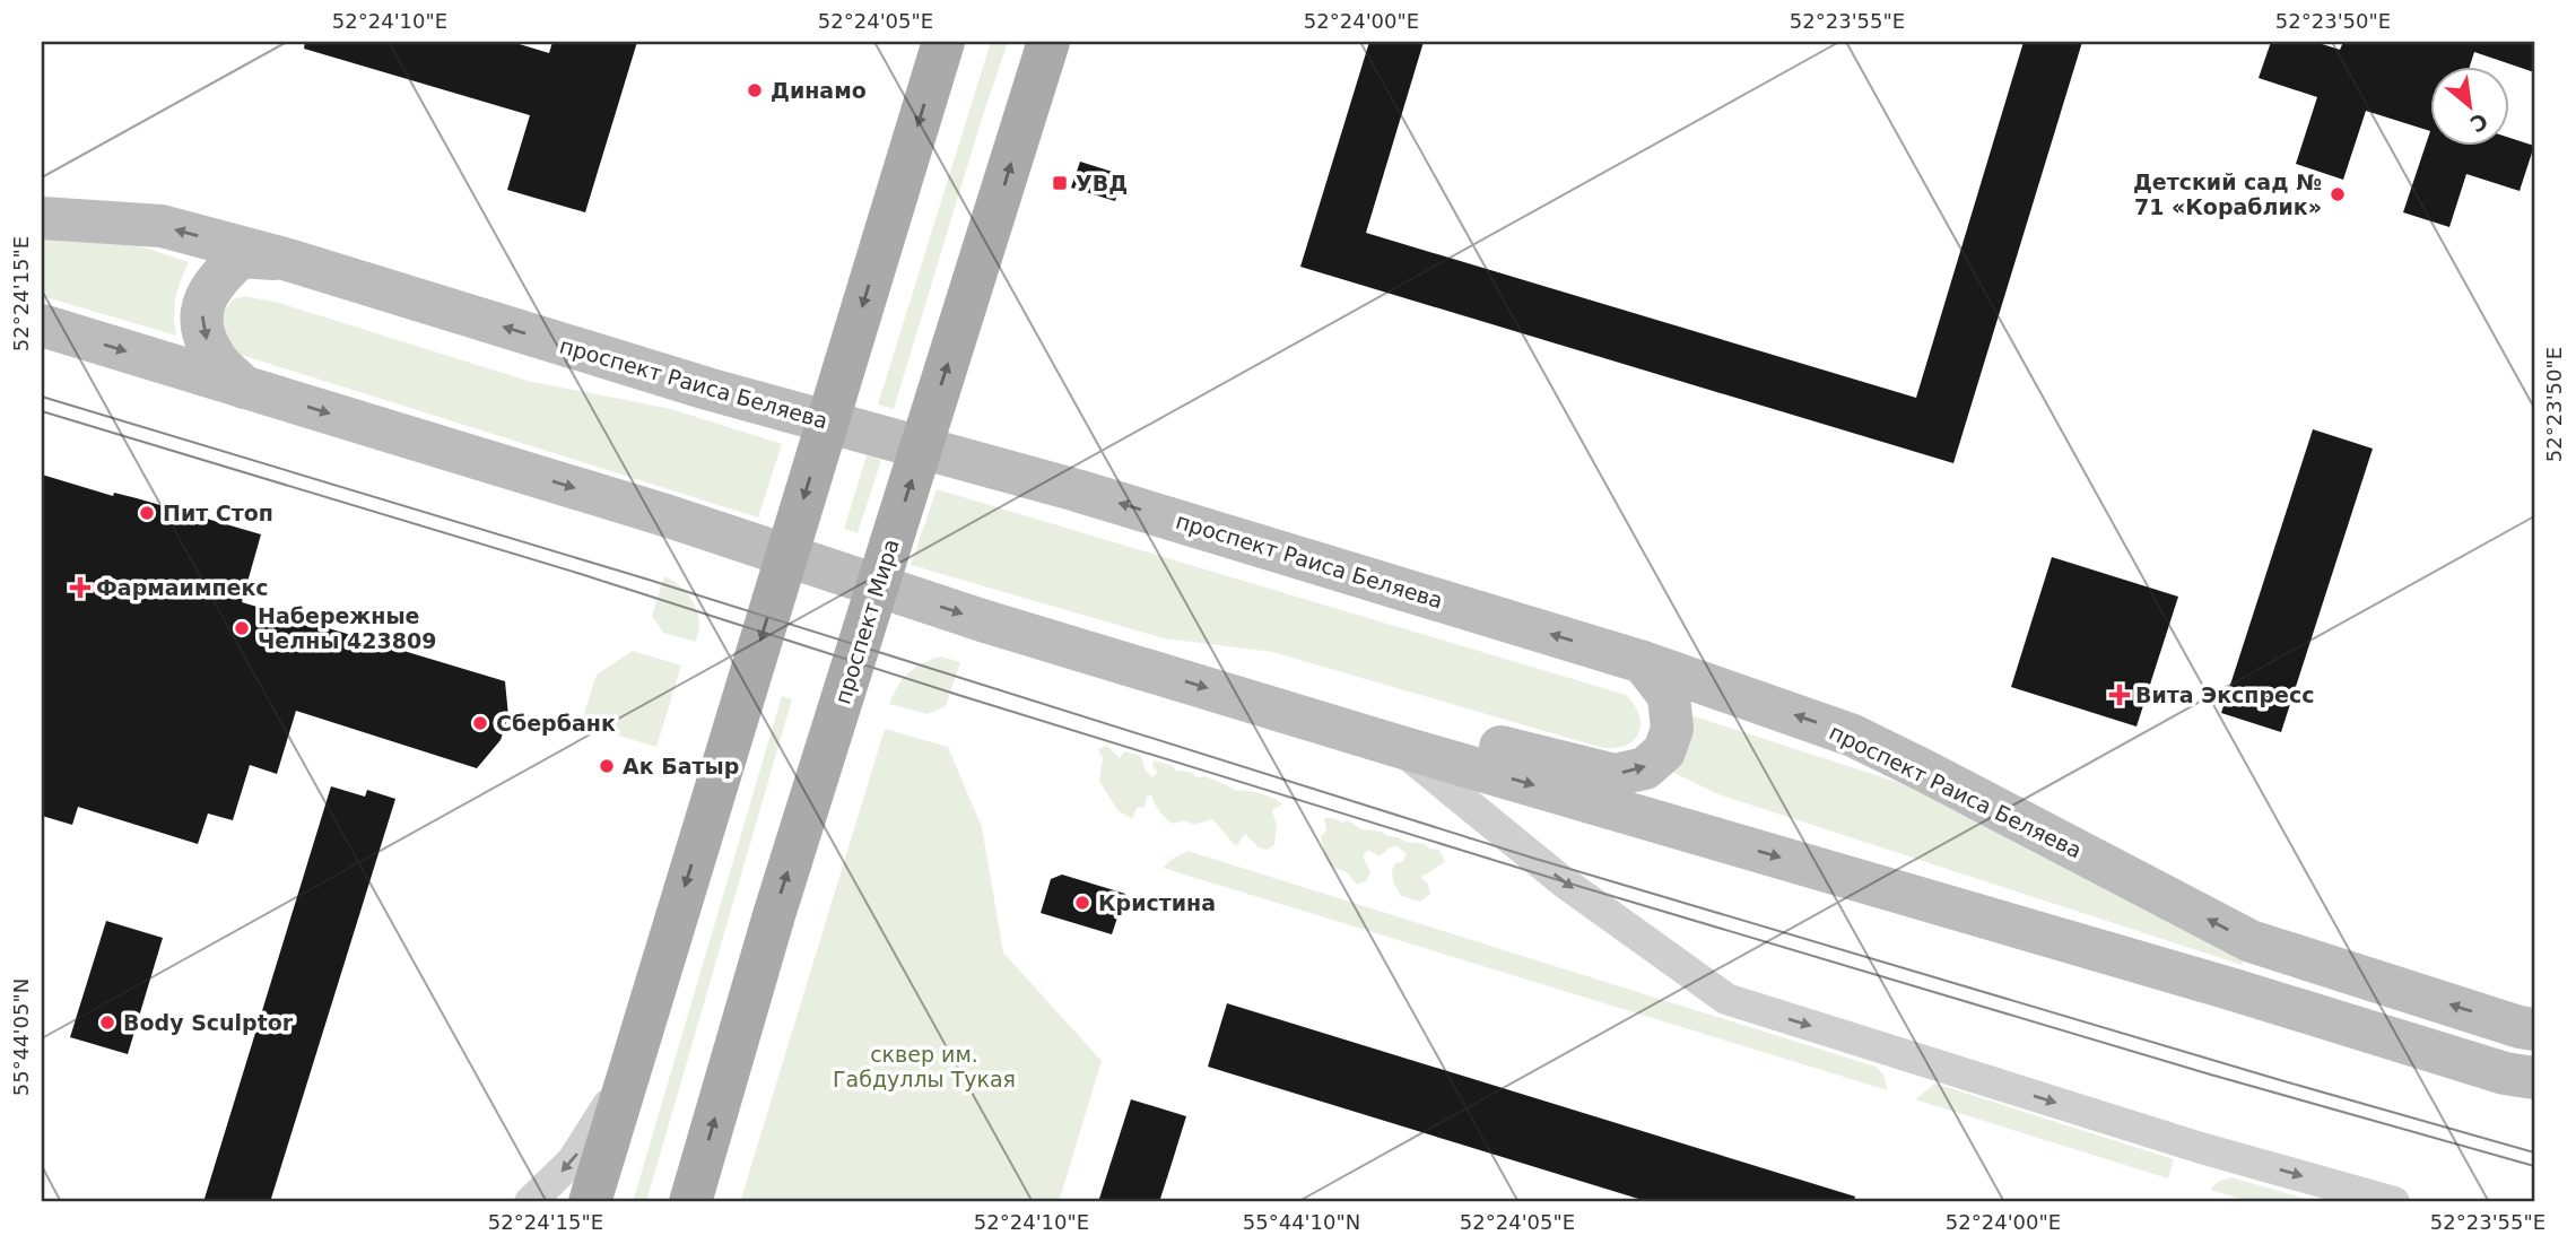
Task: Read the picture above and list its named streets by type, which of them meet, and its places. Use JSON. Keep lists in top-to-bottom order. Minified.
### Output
{"streets":{"main road":["проспект Мира"],"street":["проспект Раиса Беляева"]},"crossings":[["проспект Раиса Беляева","проспект Мира"]],"parks":["сквер им. Габдуллы Тукая"],"places":{"other":["Динамо","Детский сад № 71 «Кораблик»","Пит Стоп","Набережные Челны 423809","Сбербанк","Ак Батыр","Кристина","Body Sculptor"],"transit":["УВД"],"health":["Фармаимпекс","Вита Экспресс"]},"north":"bottom right","coordinates":["52°24'10\"E","52°24'05\"E","52°24'00\"E","52°23'55\"E","52°23'50\"E","52°24'15\"E","55°44'05\"N","55°44'10\"N"]}
